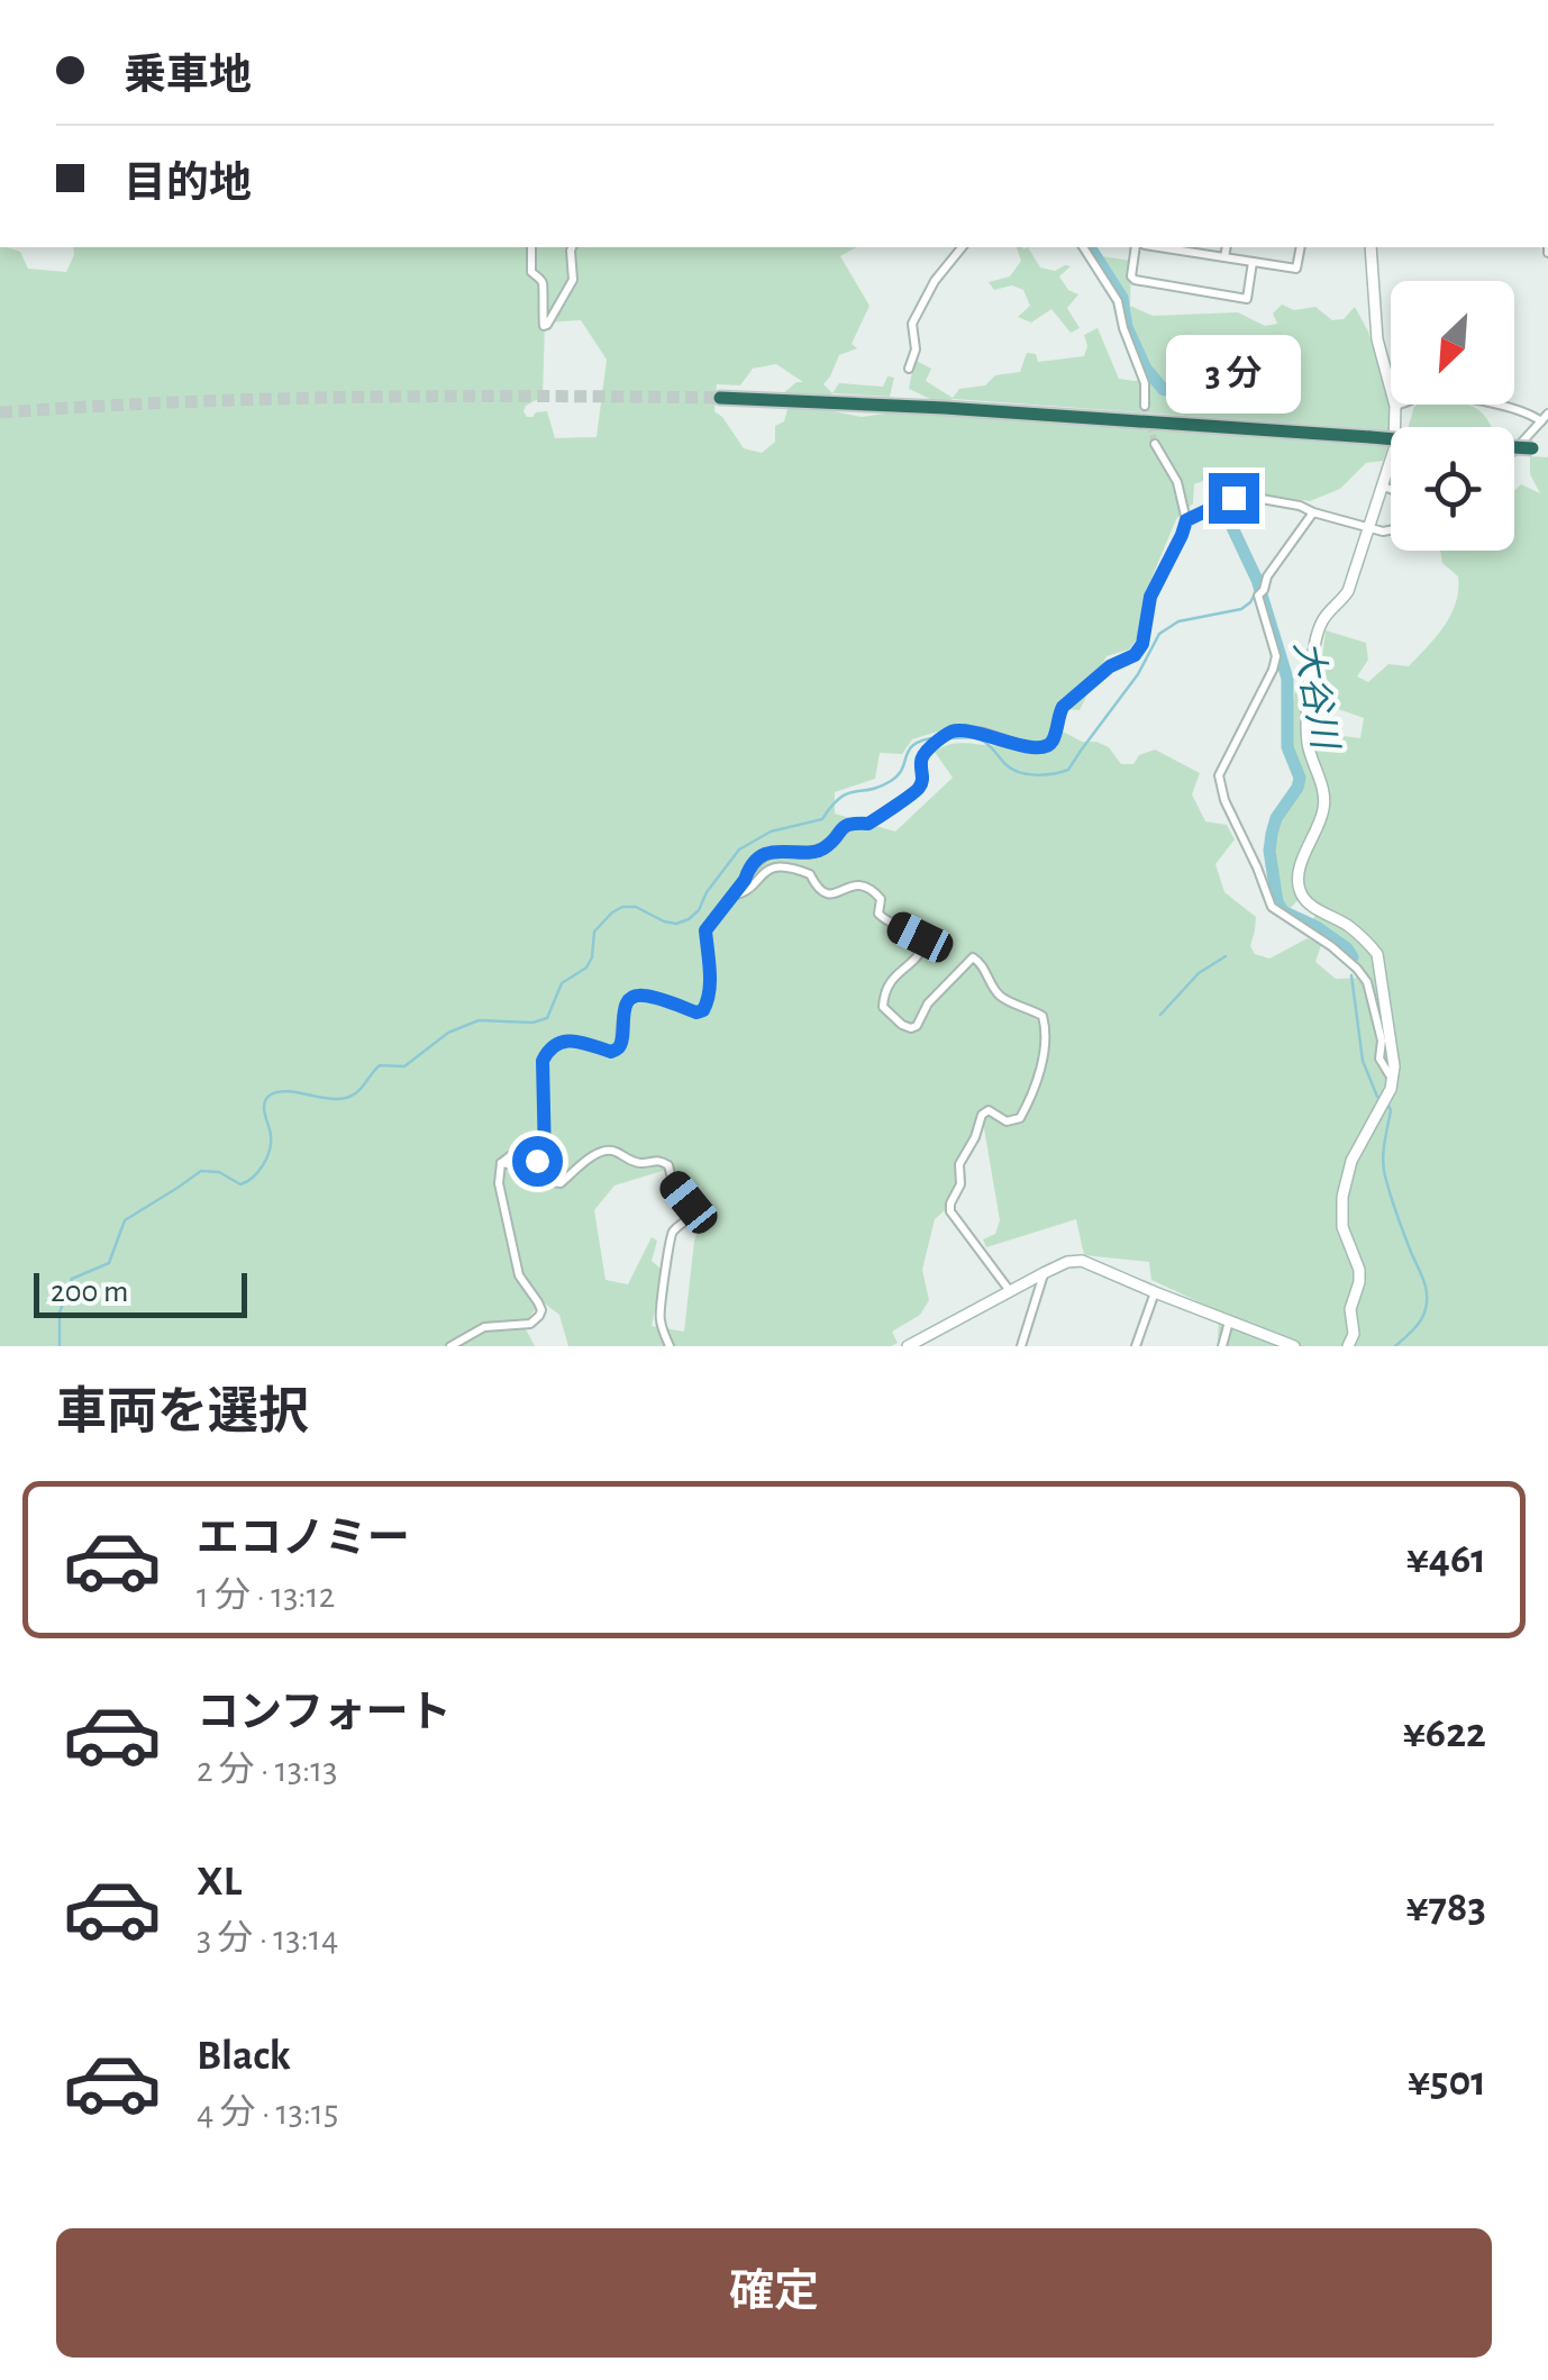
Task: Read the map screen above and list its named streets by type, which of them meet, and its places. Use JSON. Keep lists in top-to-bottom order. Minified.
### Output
{"water":["大谷川"],"scale_bar":"200 m","north":"bottom left","page":{"banner":["乗車地","目的地"],"bubble":"3 分","scale":"200 m","heading":"車両を選択","list":[{"name":"エコノミー","note":"1 分 · 13:12","value":"¥461"},{"name":"コンフォート","note":"2 分 · 13:13","value":"¥622"},{"name":"XL","note":"3 分 · 13:14","value":"¥783"},{"name":"Black","note":"4 分 · 13:15","value":"¥501"}],"buttons":"確定"}}
